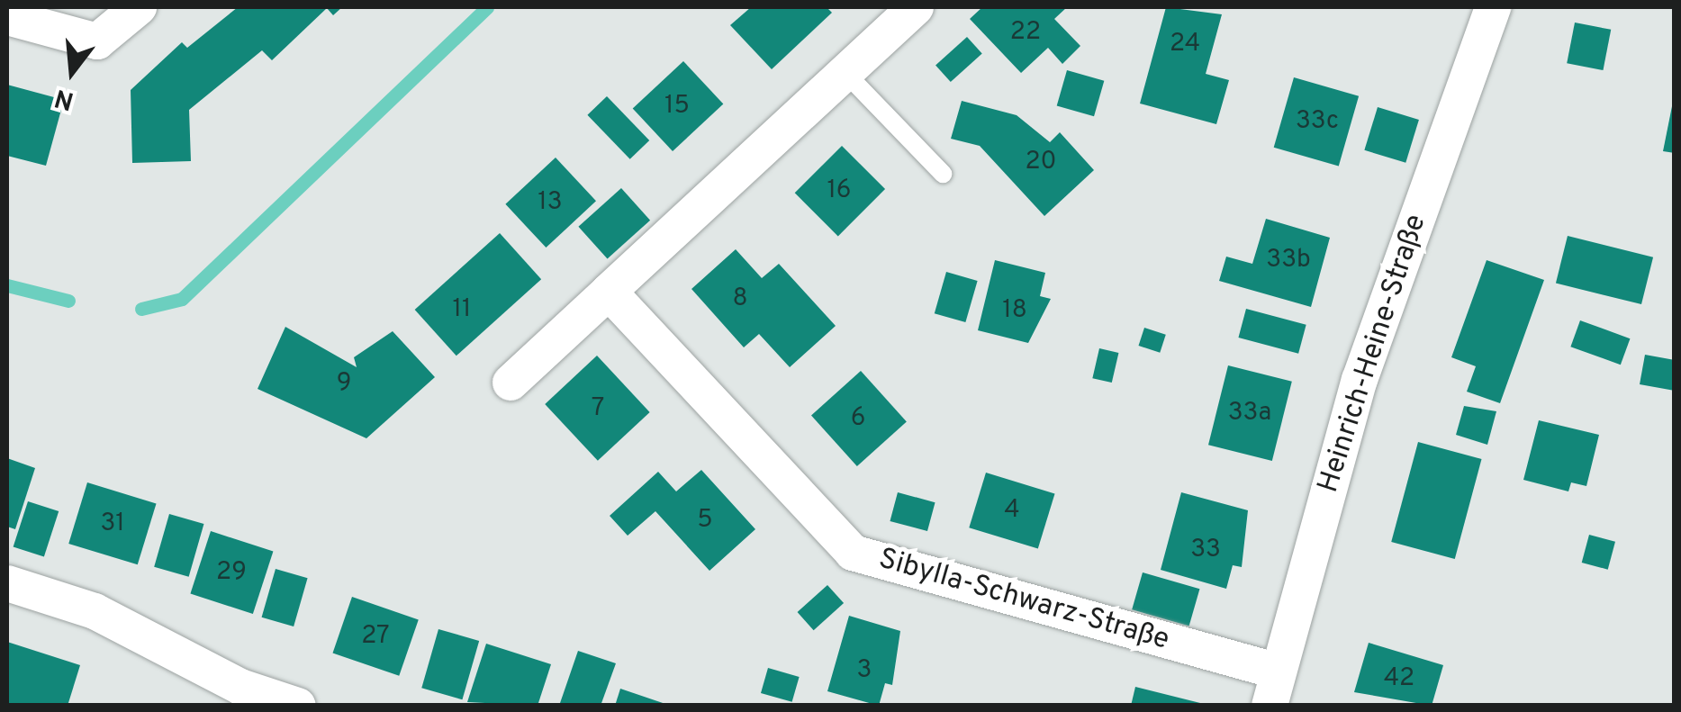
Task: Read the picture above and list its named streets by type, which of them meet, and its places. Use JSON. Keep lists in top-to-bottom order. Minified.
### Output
{"streets":{"street":["Heinrich-Heine-Straße","Sibylla-Schwarz-Straße"]},"crossings":[["Heinrich-Heine-Straße","Sibylla-Schwarz-Straße"]],"house_numbers":["22","24","15","33c","20","16","13","33b","8","11","18","9","7","33a","6","4","5","31","33","29","27","3","42"],"north":"bottom"}
